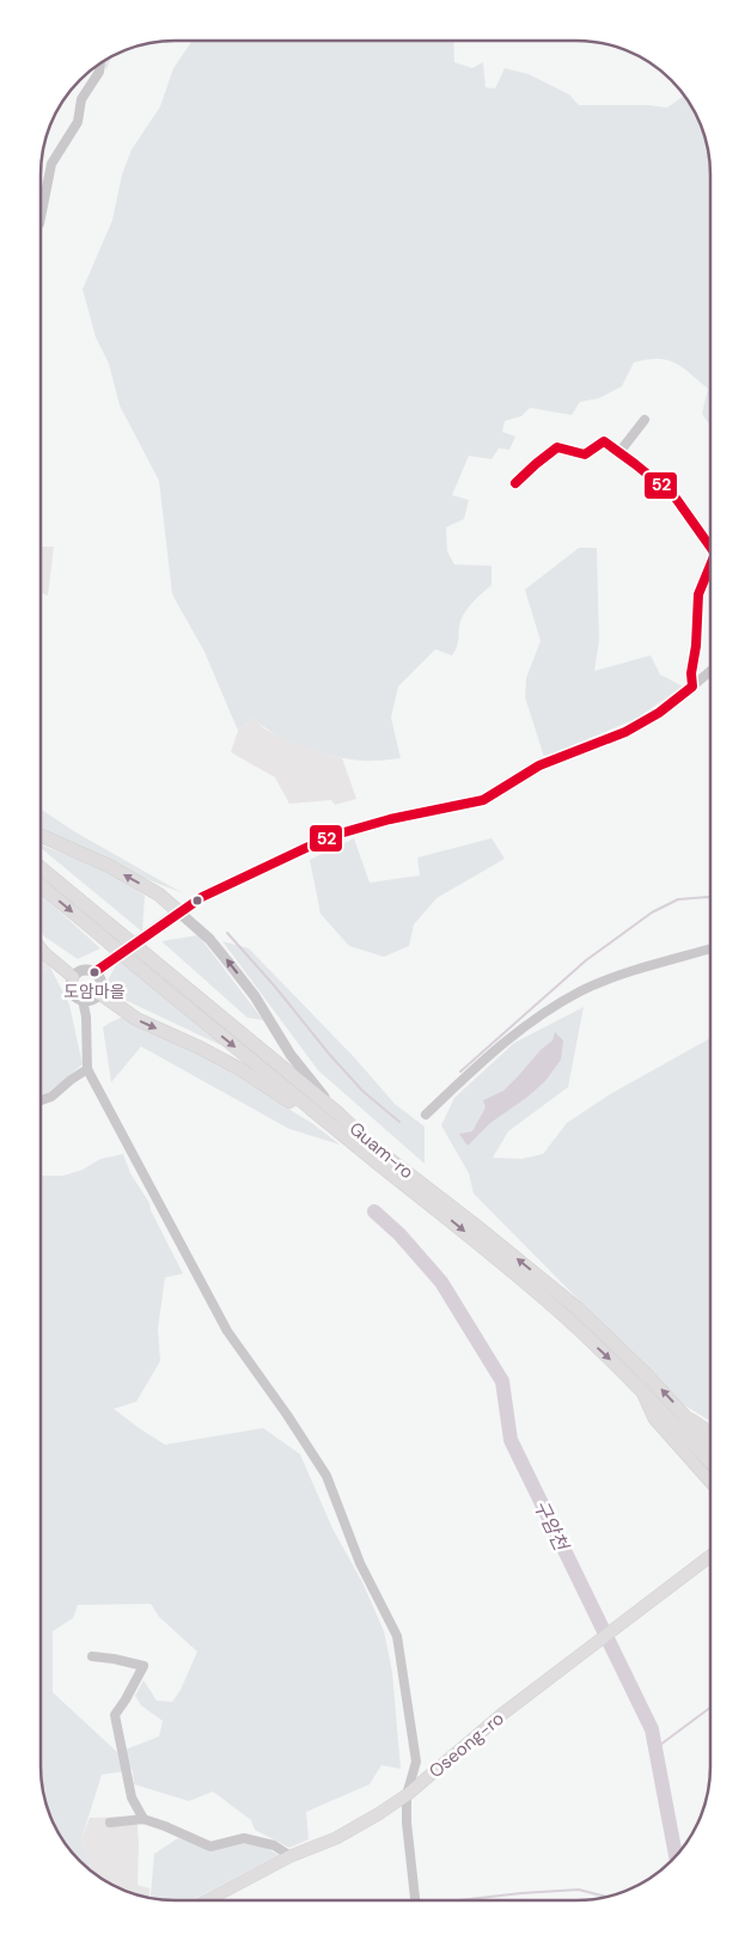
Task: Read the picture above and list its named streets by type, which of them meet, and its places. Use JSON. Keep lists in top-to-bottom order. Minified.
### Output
{"streets":{"main road":["Guam-ro","Oseong-ro"]},"water":["구암천"],"places":["도암마을"],"lines":["transit line 52"]}
